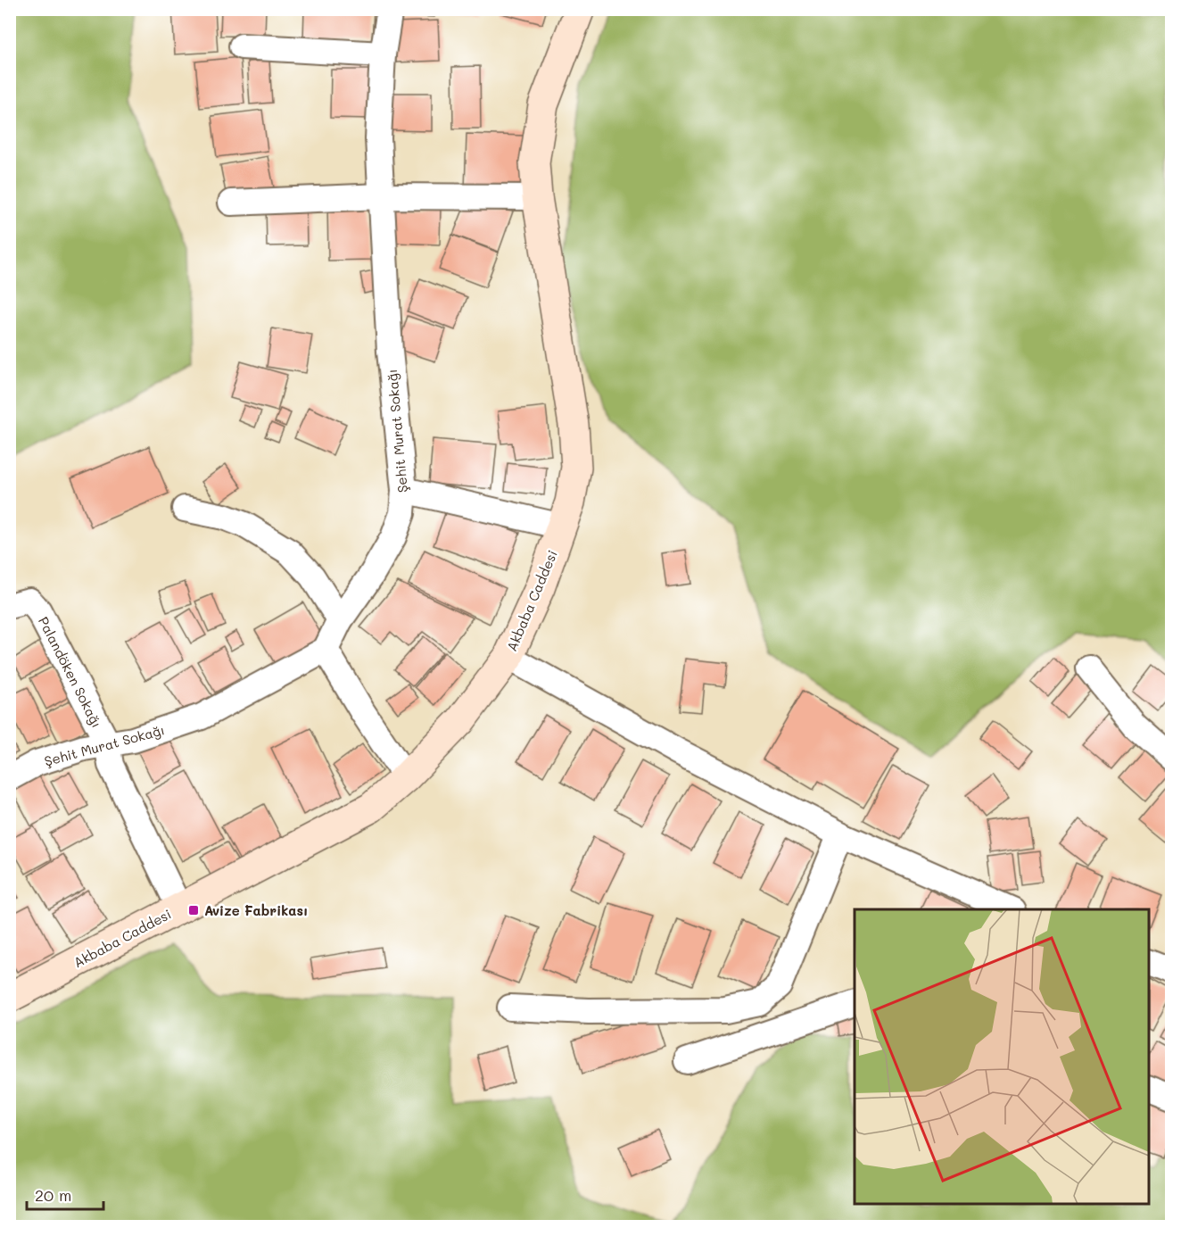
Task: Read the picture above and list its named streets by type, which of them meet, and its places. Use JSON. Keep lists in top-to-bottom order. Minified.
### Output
{"streets":{"main road":["Akbaba Caddesi"],"street":["Şehit Murat Sokağı","Palandöken Sokağı"]},"crossings":[["Şehit Murat Sokağı","Palandöken Sokağı"],["Akbaba Caddesi","Palandöken Sokağı"]],"places":{"transit":["Avize Fabrikası"]},"scale_bar":"20 m"}
